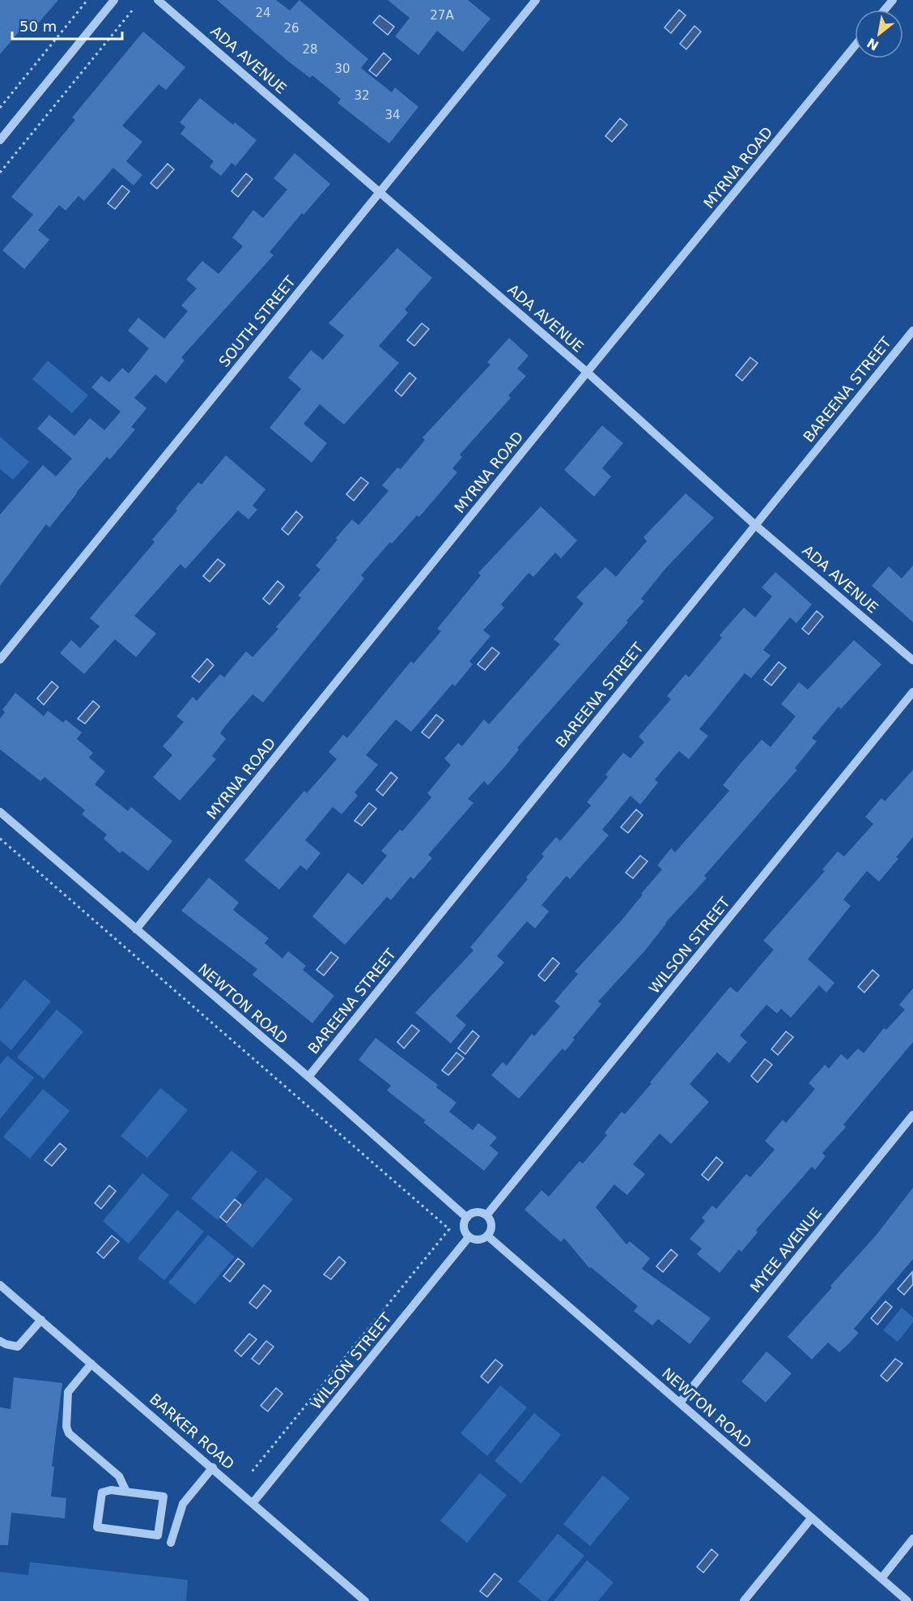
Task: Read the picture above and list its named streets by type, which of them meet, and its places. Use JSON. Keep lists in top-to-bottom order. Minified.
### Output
{"streets":{"street":["ADA AVENUE","MYRNA ROAD","SOUTH STREET","BAREENA STREET","WILSON STREET","NEWTON ROAD","MYEE AVENUE","BARKER ROAD"]},"crossings":[["ADA AVENUE","MYRNA ROAD"],["ADA AVENUE","SOUTH STREET"],["ADA AVENUE","BAREENA STREET"],["MYRNA ROAD","NEWTON ROAD"],["BAREENA STREET","NEWTON ROAD"],["WILSON STREET","NEWTON ROAD"],["WILSON STREET","BARKER ROAD"],["NEWTON ROAD","MYEE AVENUE"]],"house_numbers":["24","27A","26","28","30","32","34"],"scale_bar":"50 m","north":"bottom left"}
